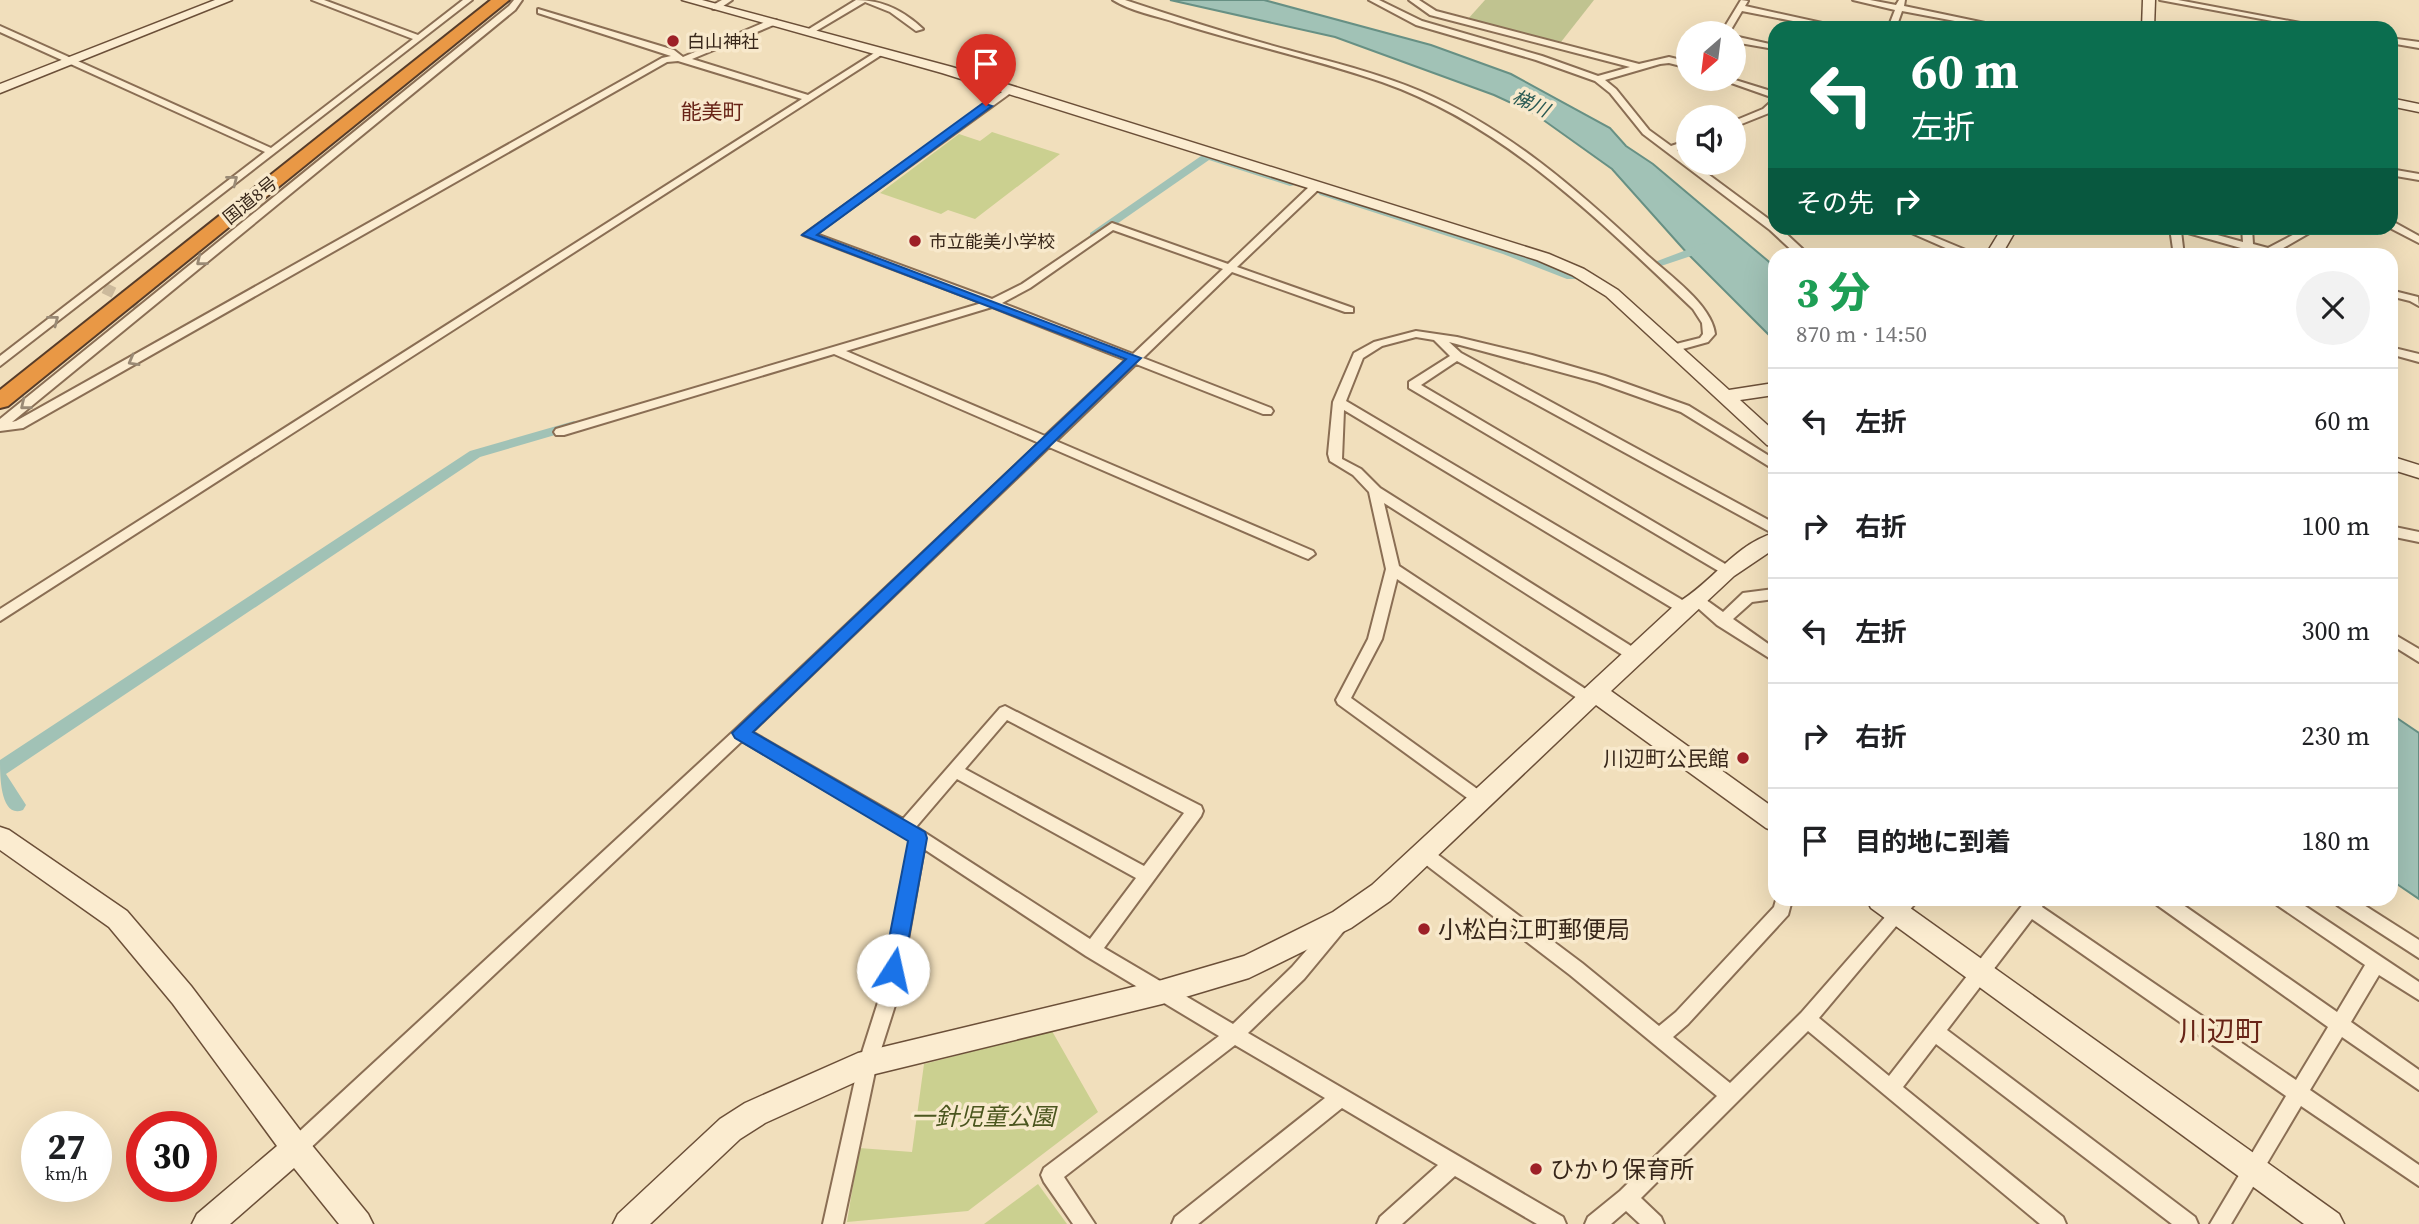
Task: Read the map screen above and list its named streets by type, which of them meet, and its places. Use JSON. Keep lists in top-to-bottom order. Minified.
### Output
{"streets":{"highway":["国道8号"]},"districts":["能美町","川辺町"],"water":["梯川"],"parks":["一針児童公園"],"places":["白山神社","市立能美小学校","川辺町公民館","小松白江町郵便局","ひかり保育所"],"north":"bottom left","page":{"turn":["60 m","左折"],"then":"その先","heading":["3 分","870 m · 14:50"],"list":[{"name":"左折","value":"60 m"},{"name":"右折","value":"100 m"},{"name":"左折","value":"300 m"},{"name":"右折","value":"230 m"},{"name":"目的地に到着","value":"180 m"}],"speed":"27 km/h","limit":"30"}}
